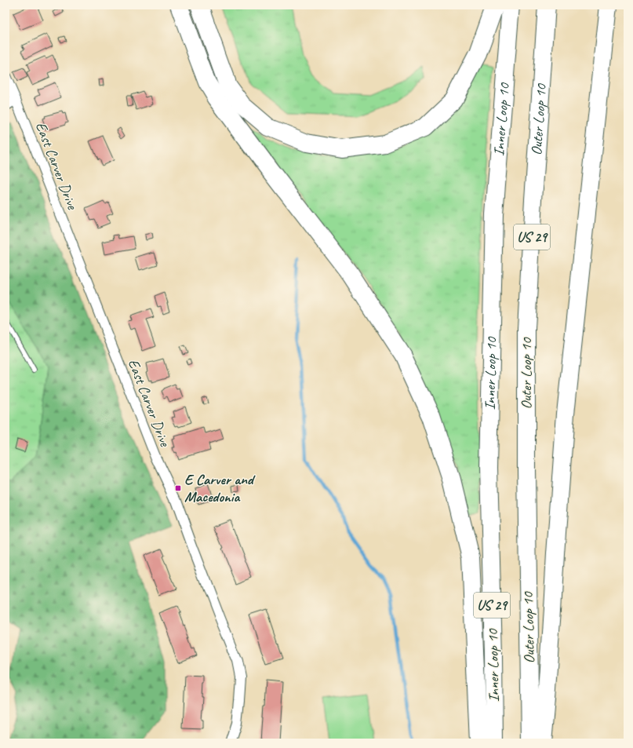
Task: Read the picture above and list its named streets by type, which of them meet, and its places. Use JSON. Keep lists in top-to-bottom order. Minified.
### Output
{"streets":{"highway":["Inner Loop 10","Outer Loop 10","US 29"],"street":["East Carver Drive"]},"places":{"transit":["E Carver and Macedonia"]}}
